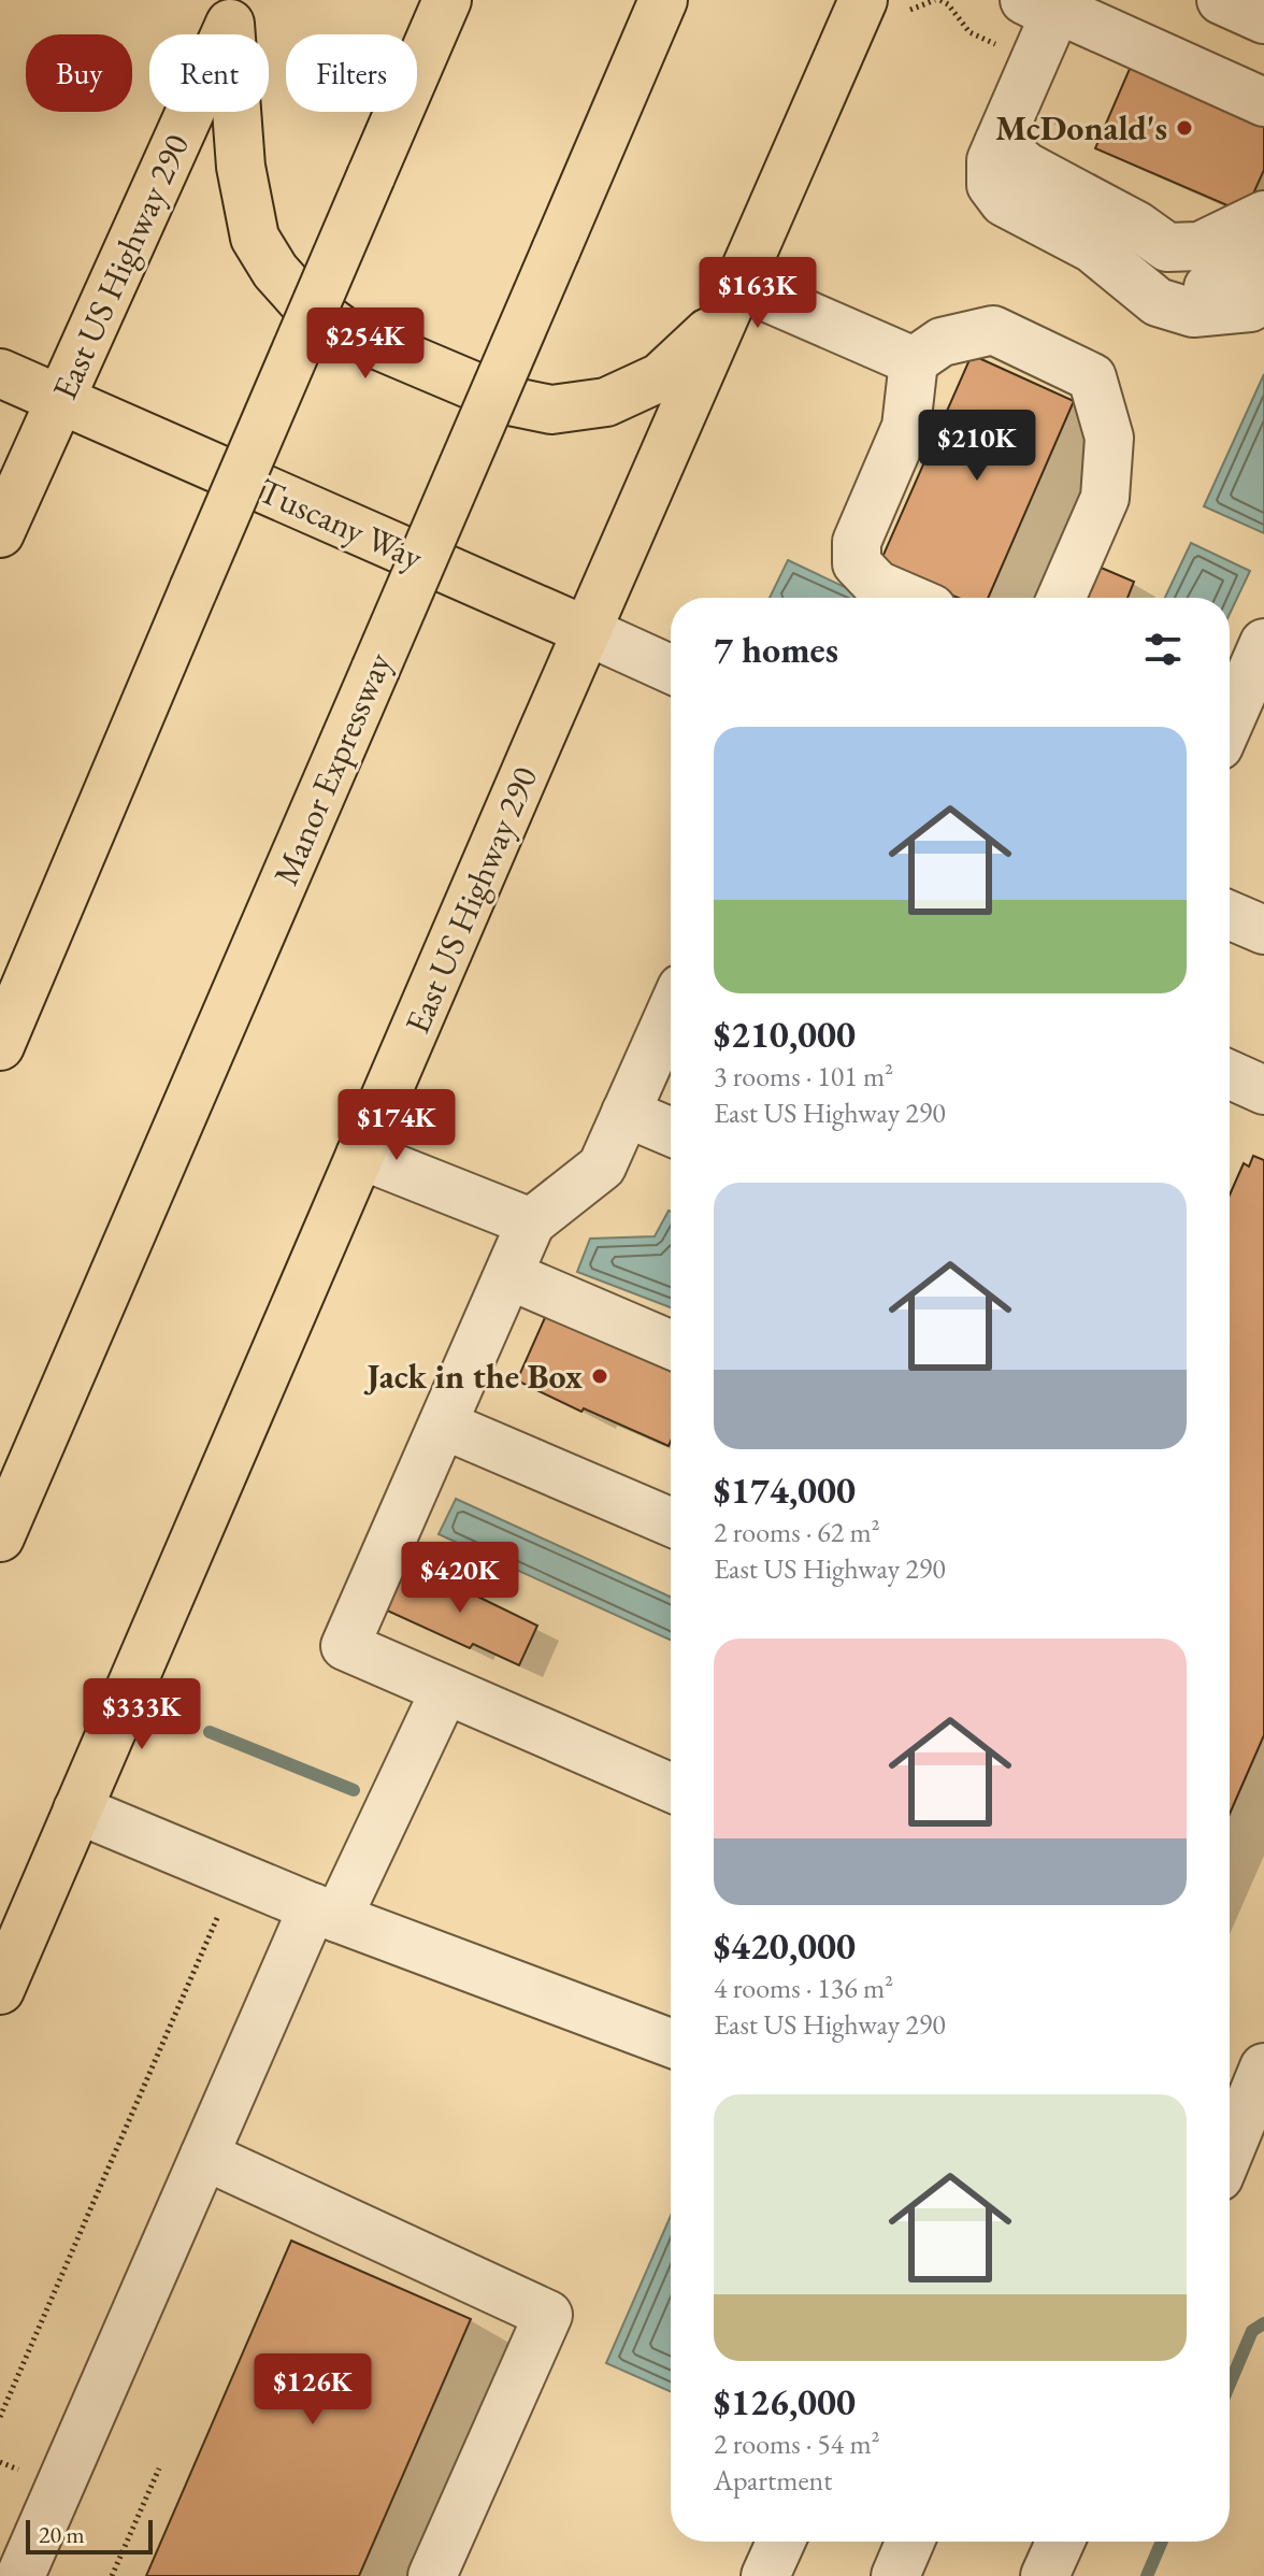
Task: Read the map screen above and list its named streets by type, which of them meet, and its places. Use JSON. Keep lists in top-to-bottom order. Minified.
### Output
{"streets":{"main road":["East US Highway 290","Tuscany Way","Manor Expressway"]},"crossings":[["East US Highway 290","Tuscany Way"]],"places":["McDonald's","Jack in the Box"],"scale_bar":"20 m","page":{"chip":["Buy","Rent","Filters"],"price":["$163K","$254K","$210K","$174K","$420K","$333K","$126K"],"heading":"7 homes","list":[{"name":"$210,000","note":"3 rooms · 101 m² · East US Highway 290"},{"name":"$174,000","note":"2 rooms · 62 m² · East US Highway 290"},{"name":"$420,000","note":"4 rooms · 136 m² · East US Highway 290"},{"name":"$126,000","note":"2 rooms · 54 m² · Apartment"}],"scale":"20 m"}}
